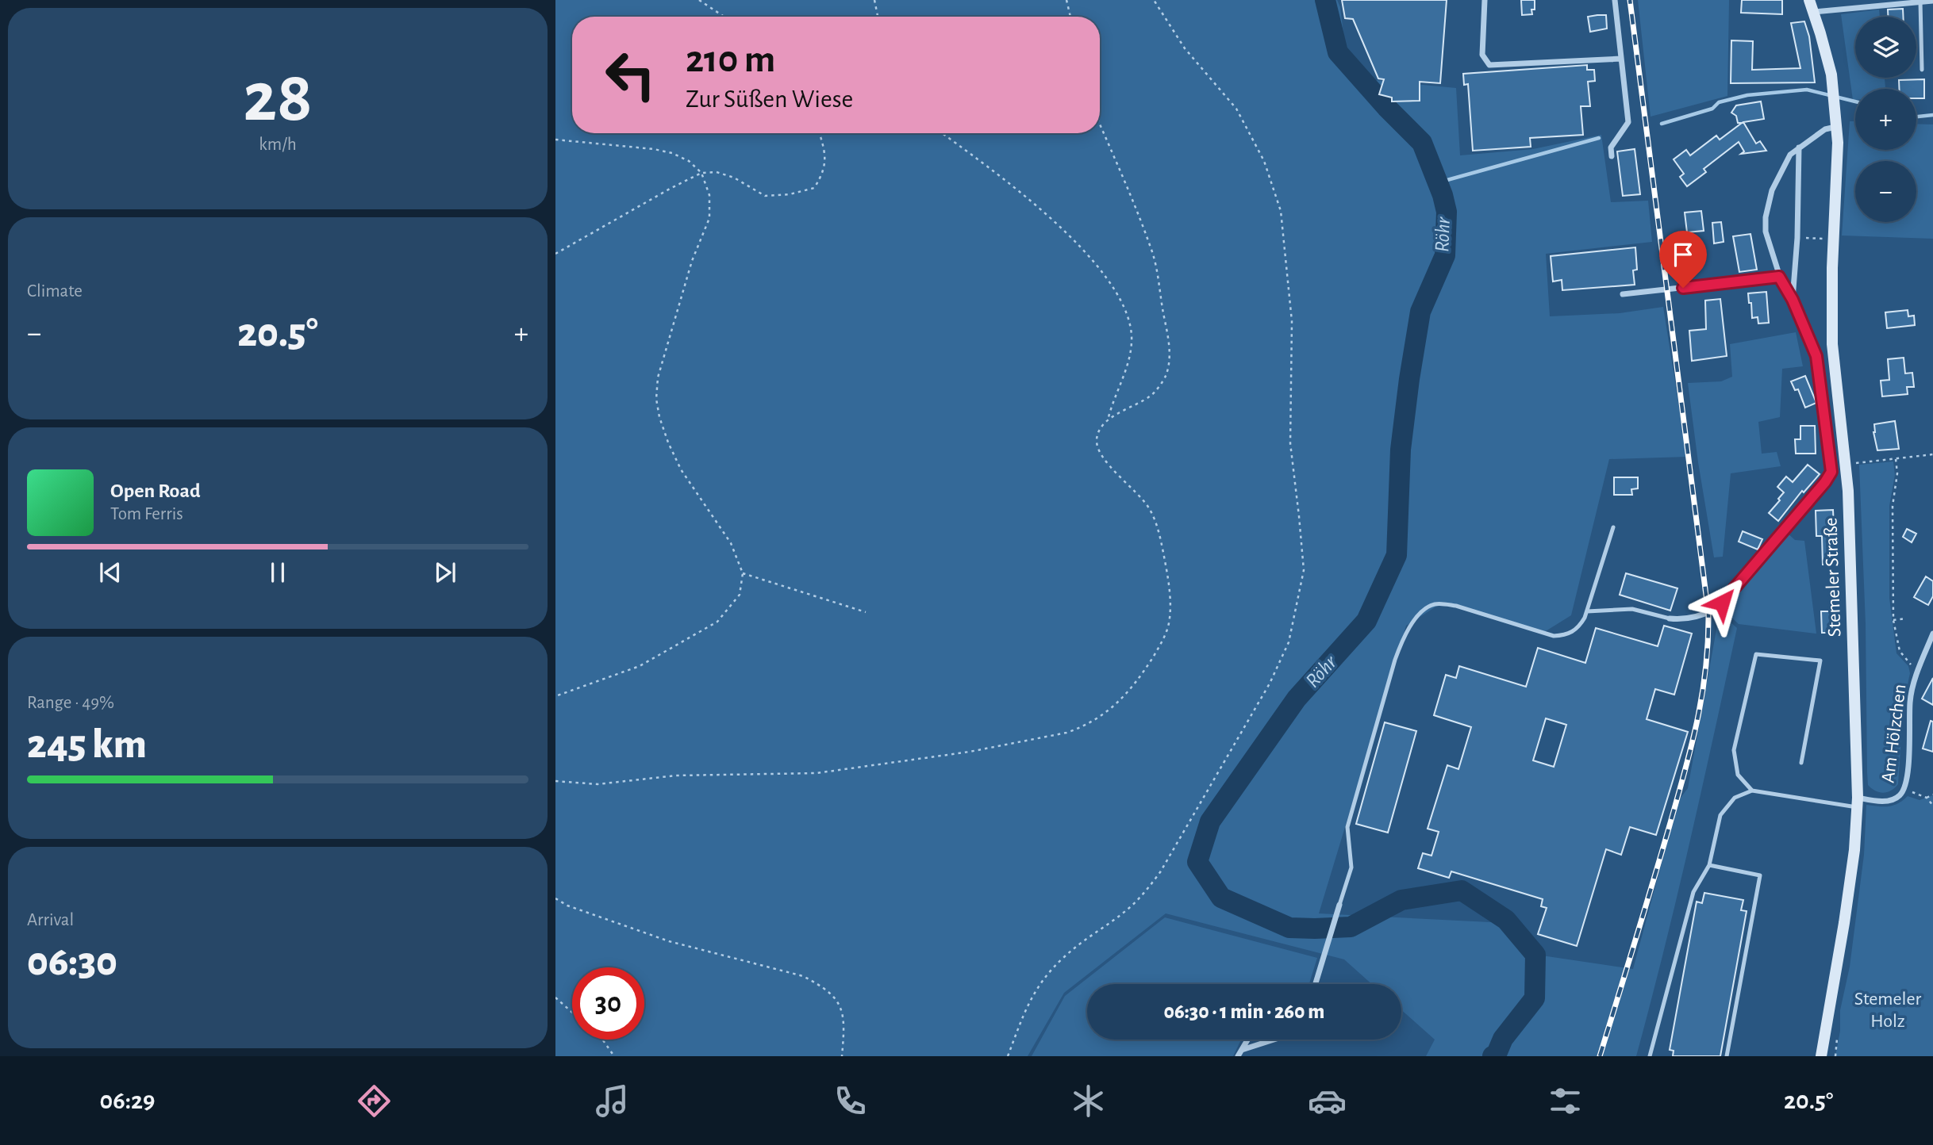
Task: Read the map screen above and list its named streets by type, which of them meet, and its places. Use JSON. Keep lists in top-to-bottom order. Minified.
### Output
{"streets":{"main road":["Stemeler Straße"],"street":["Am Hölzchen"]},"crossings":[["Stemeler Straße","Am Hölzchen"]],"water":["Röhr"],"parks":["Stemeler Holz"],"page":{"tile":[["28","km/h"],"Climate",["Range · 49%","245 km"],["Arrival","06:30"]],"map_buttons":["+","−"],"turn":["210 m","Zur Süßen Wiese"],"heat":["−","20.5°","+"],"song":["Open Road","Tom Ferris"],"limit":"30","trip":"06:30 · 1 min · 260 m","tabs":["06:29","20.5°"]}}
